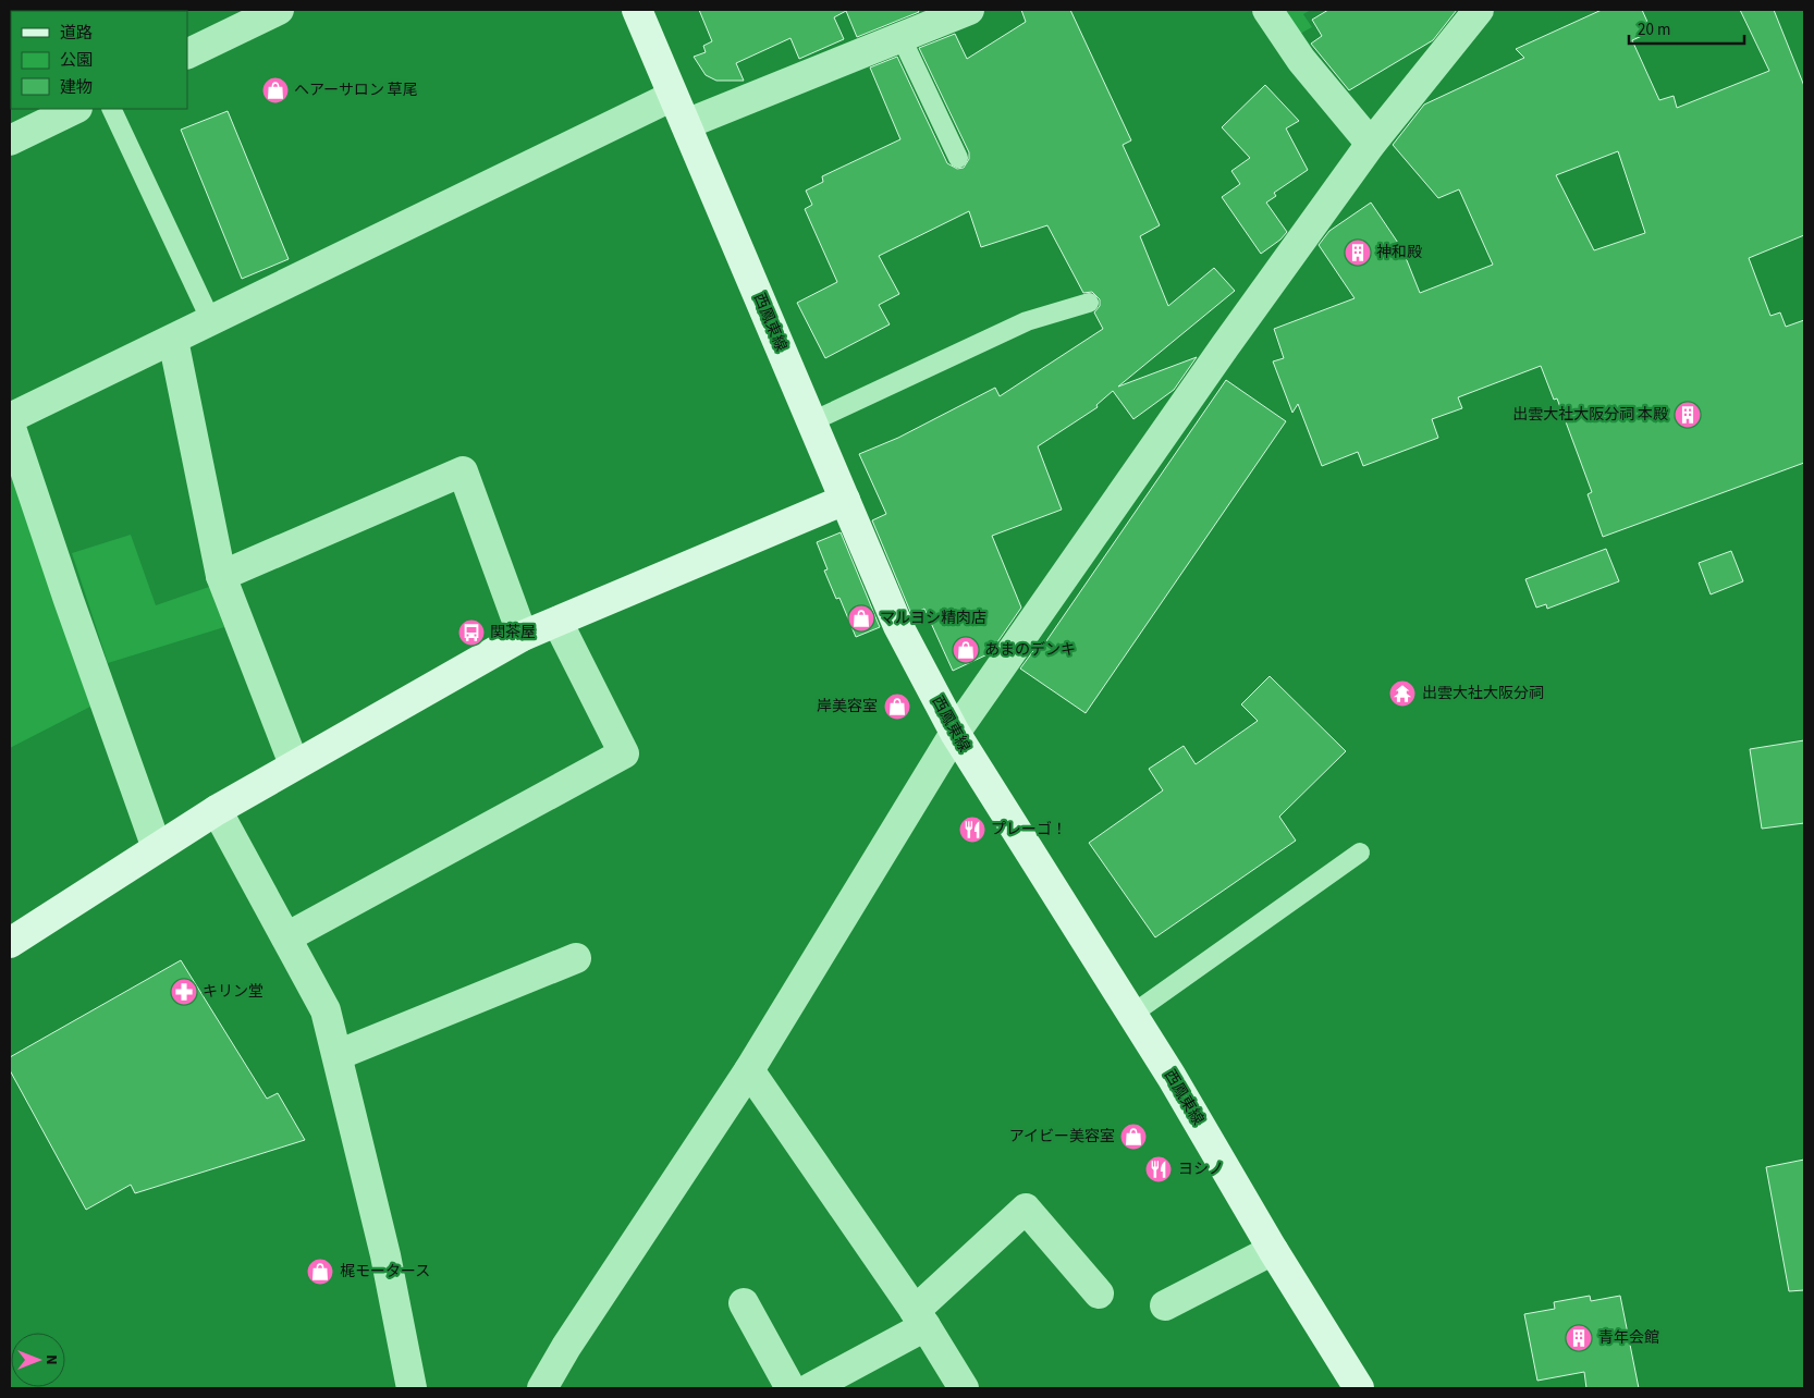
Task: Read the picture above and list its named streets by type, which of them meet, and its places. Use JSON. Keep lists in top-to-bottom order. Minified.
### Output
{"streets":{"main road":["西鳳東線"]},"places":{"shop":["ヘアーサロン 草尾","マルヨシ精肉店","あまのデンキ","岸美容室","アイビー美容室","梶モータース"],"building":["神和殿","出雲大社大阪分祠 本殿","青年会館"],"bus stop":["関茶屋"],"temple":["出雲大社大阪分祠"],"restaurant":["プレーゴ！","ヨシノ"],"pharmacy":["キリン堂"]},"legend":["道路","公園","建物"],"scale_bar":"20 m","north":"right"}
